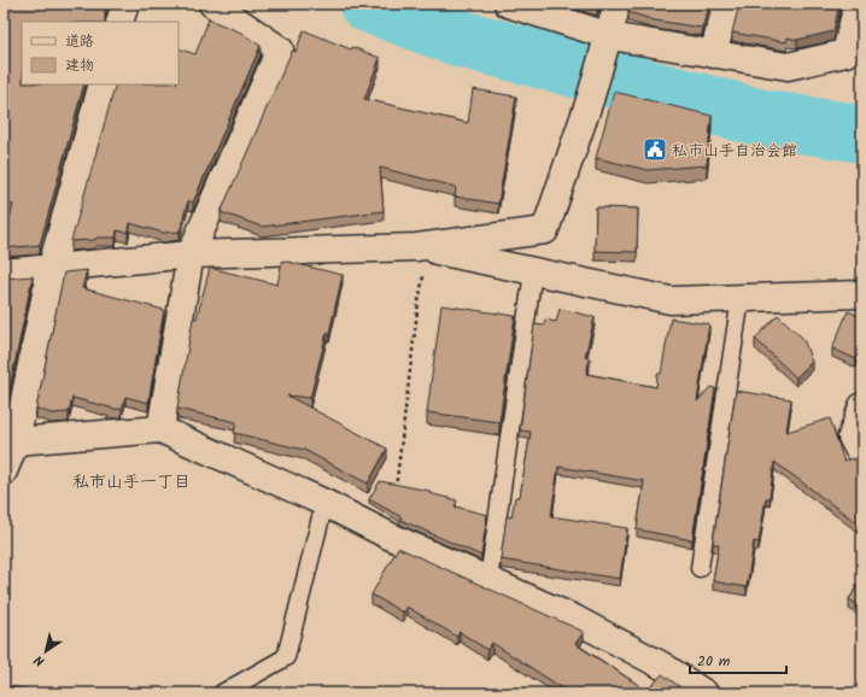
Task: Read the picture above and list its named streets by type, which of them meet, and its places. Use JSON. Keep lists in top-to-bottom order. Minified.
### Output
{"districts":["私市山手一丁目"],"places":{"public building":["私市山手自治会館"]},"legend":["道路","建物"],"scale_bar":"20 m","north":"bottom left"}
